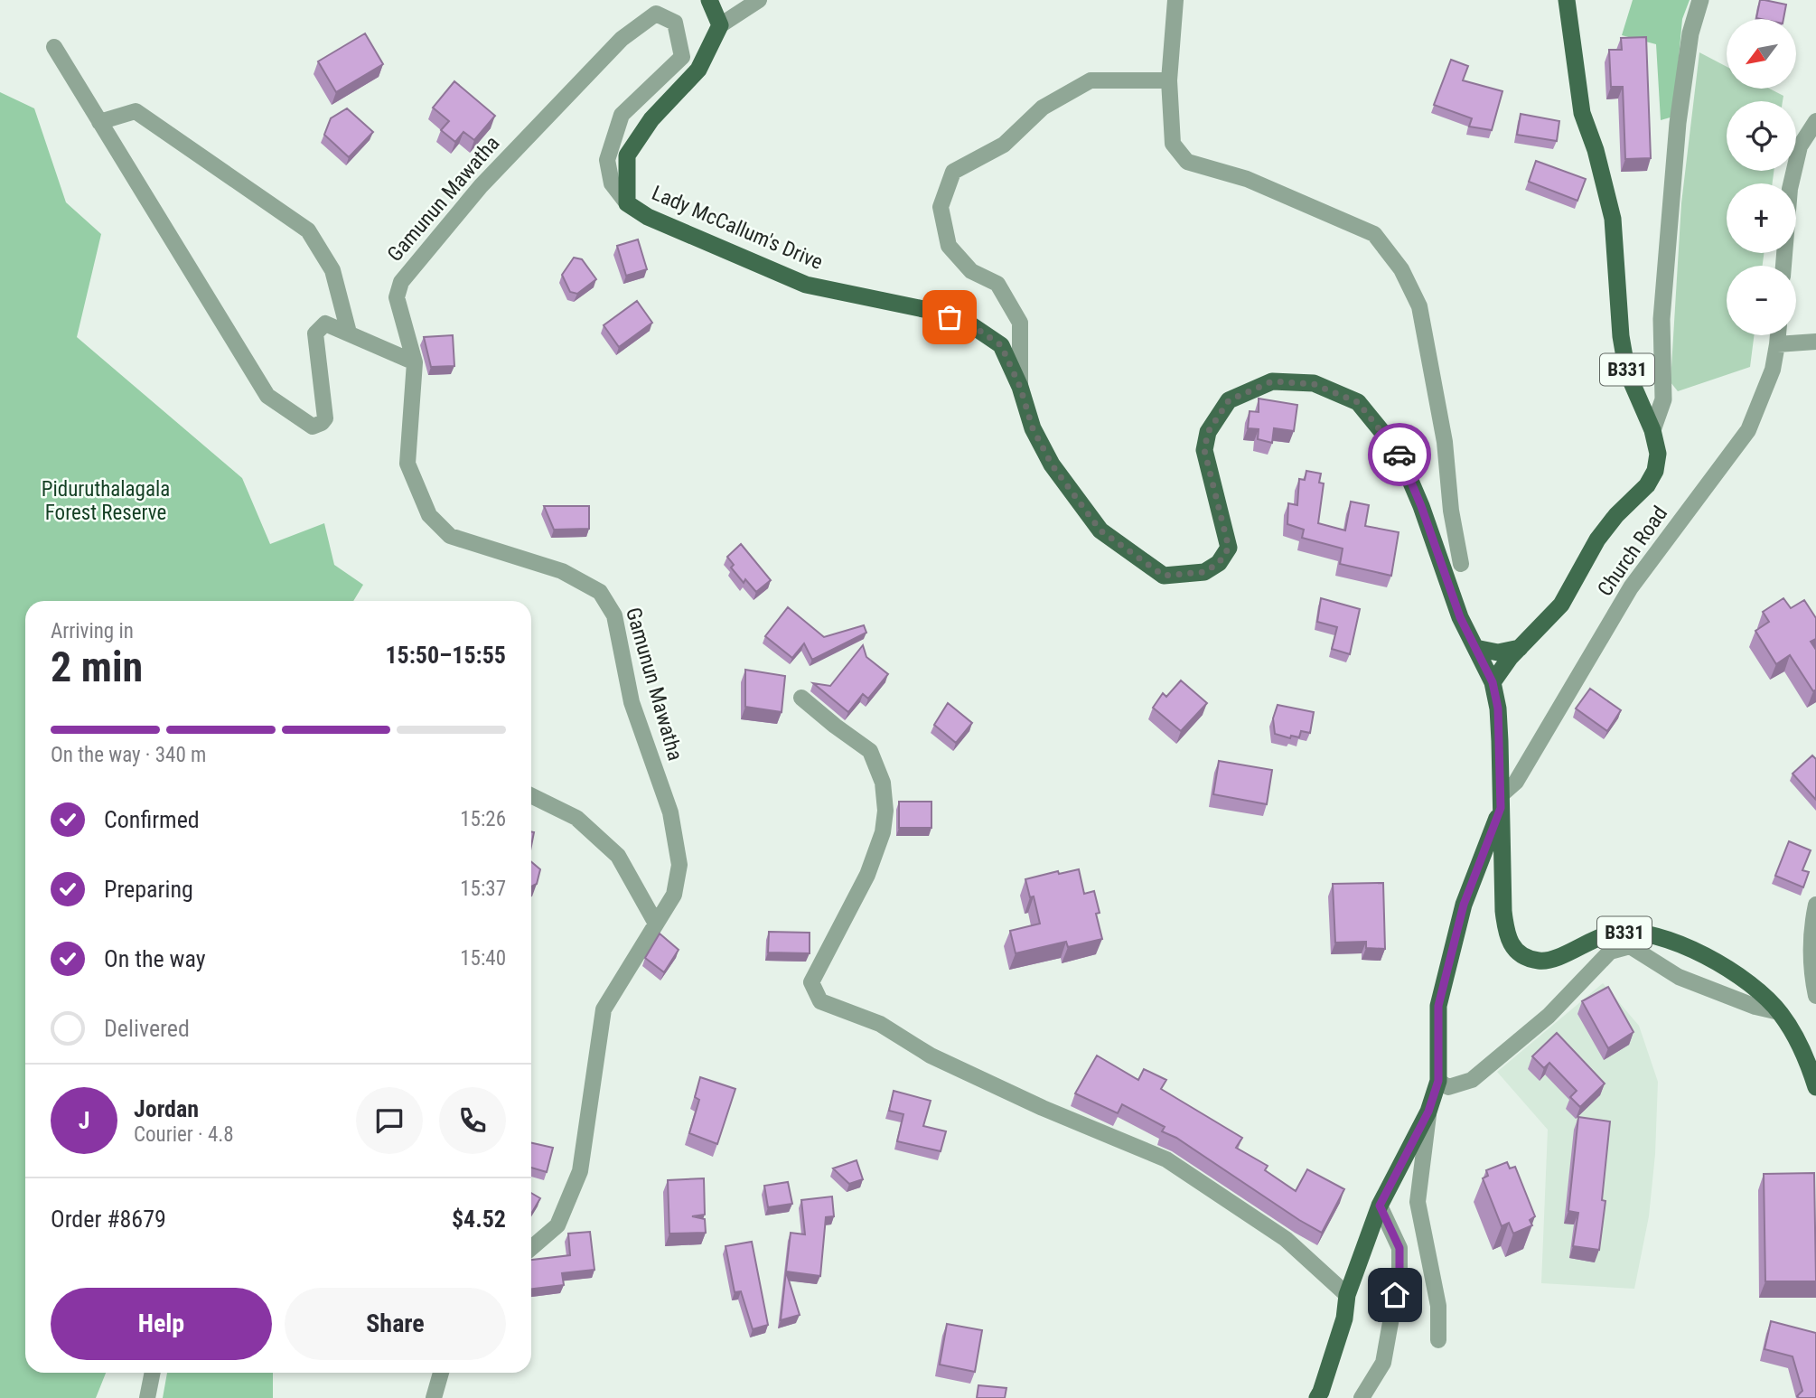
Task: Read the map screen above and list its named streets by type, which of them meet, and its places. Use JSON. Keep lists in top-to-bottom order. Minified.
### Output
{"streets":{"main road":["Lady McCallum's Drive","B331"],"street":["Gamunun Mawatha","Church Road"]},"crossings":[["Gamunun Mawatha","Lady McCallum's Drive"],["Lady McCallum's Drive","B331"],["Lady McCallum's Drive","Church Road"],["B331","Church Road"]],"parks":["Piduruthalagala Forest Reserve"],"north":"bottom left","page":{"map_buttons":["+","−"],"heading":["2 min","Arriving in","15:50–15:55"],"panel":["Jordan","Courier · 4.8","Order #8679","$4.52"],"bar":"On the way · 340 m","list":[["Confirmed","15:26"],["Preparing","15:37"],["On the way","15:40"],"Delivered"],"round":"J","buttons":["Help","Share"]}}
